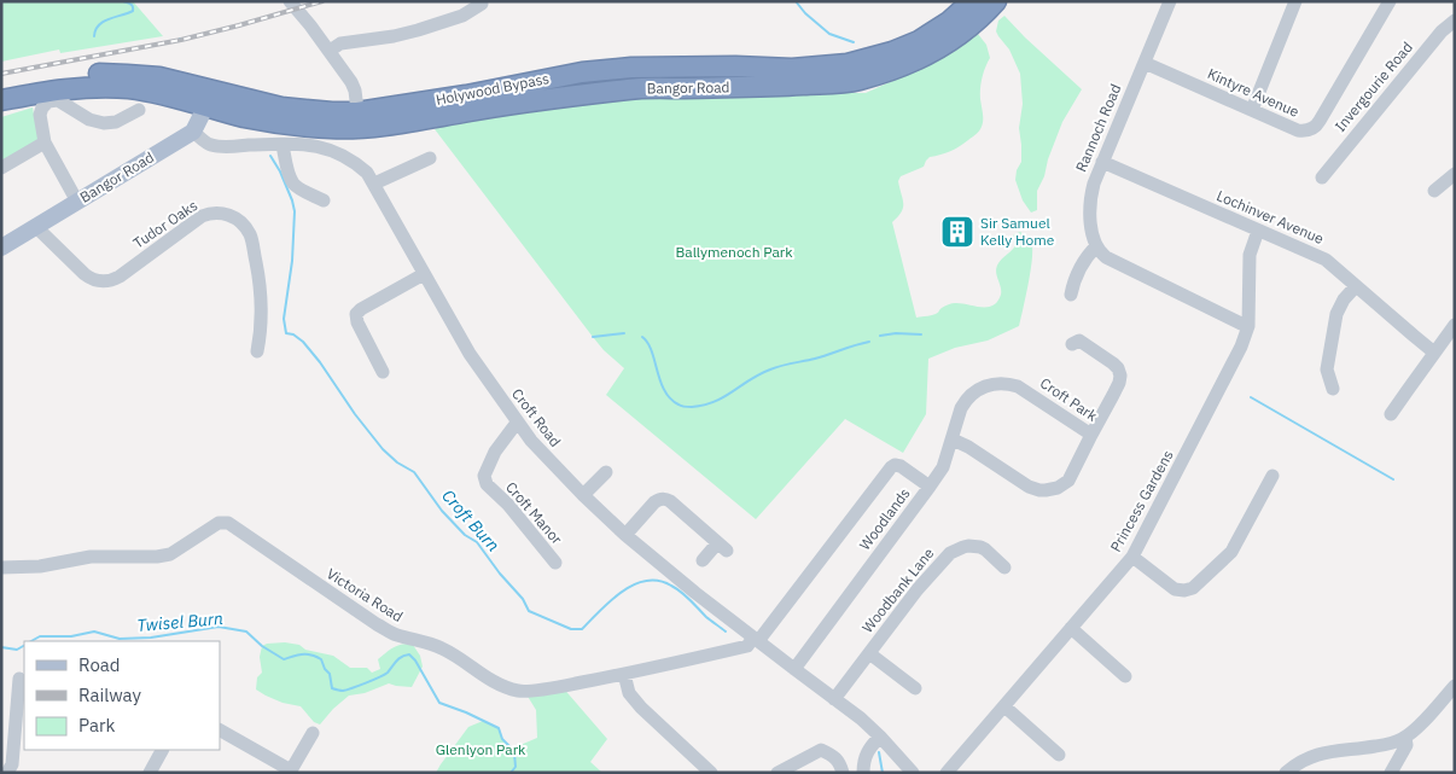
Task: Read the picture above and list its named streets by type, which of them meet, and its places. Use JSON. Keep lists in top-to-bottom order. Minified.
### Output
{"streets":{"highway":["Bangor Road"],"street":["Invergourie Road","Kintyre Avenue","Rannoch Road","Lochinver Avenue","Tudor Oaks","Croft Park","Croft Road","Princess Gardens","Croft Manor","Woodlands","Woodbank Lane","Victoria Road"]},"crossings":[["Bangor Road","Tudor Oaks"],["Bangor Road","Croft Road"],["Kintyre Avenue","Rannoch Road"],["Rannoch Road","Lochinver Avenue"],["Lochinver Avenue","Princess Gardens"],["Croft Park","Woodlands"],["Croft Road","Croft Manor"],["Croft Road","Woodlands"],["Croft Road","Woodbank Lane"],["Croft Road","Victoria Road"],["Woodlands","Victoria Road"]],"water":["Croft Burn","Twisel Burn"],"parks":["Ballymenoch Park","Glenlyon Park"],"places":{"building":["Sir Samuel Kelly Home"]},"legend":["Road","Railway","Park"]}
